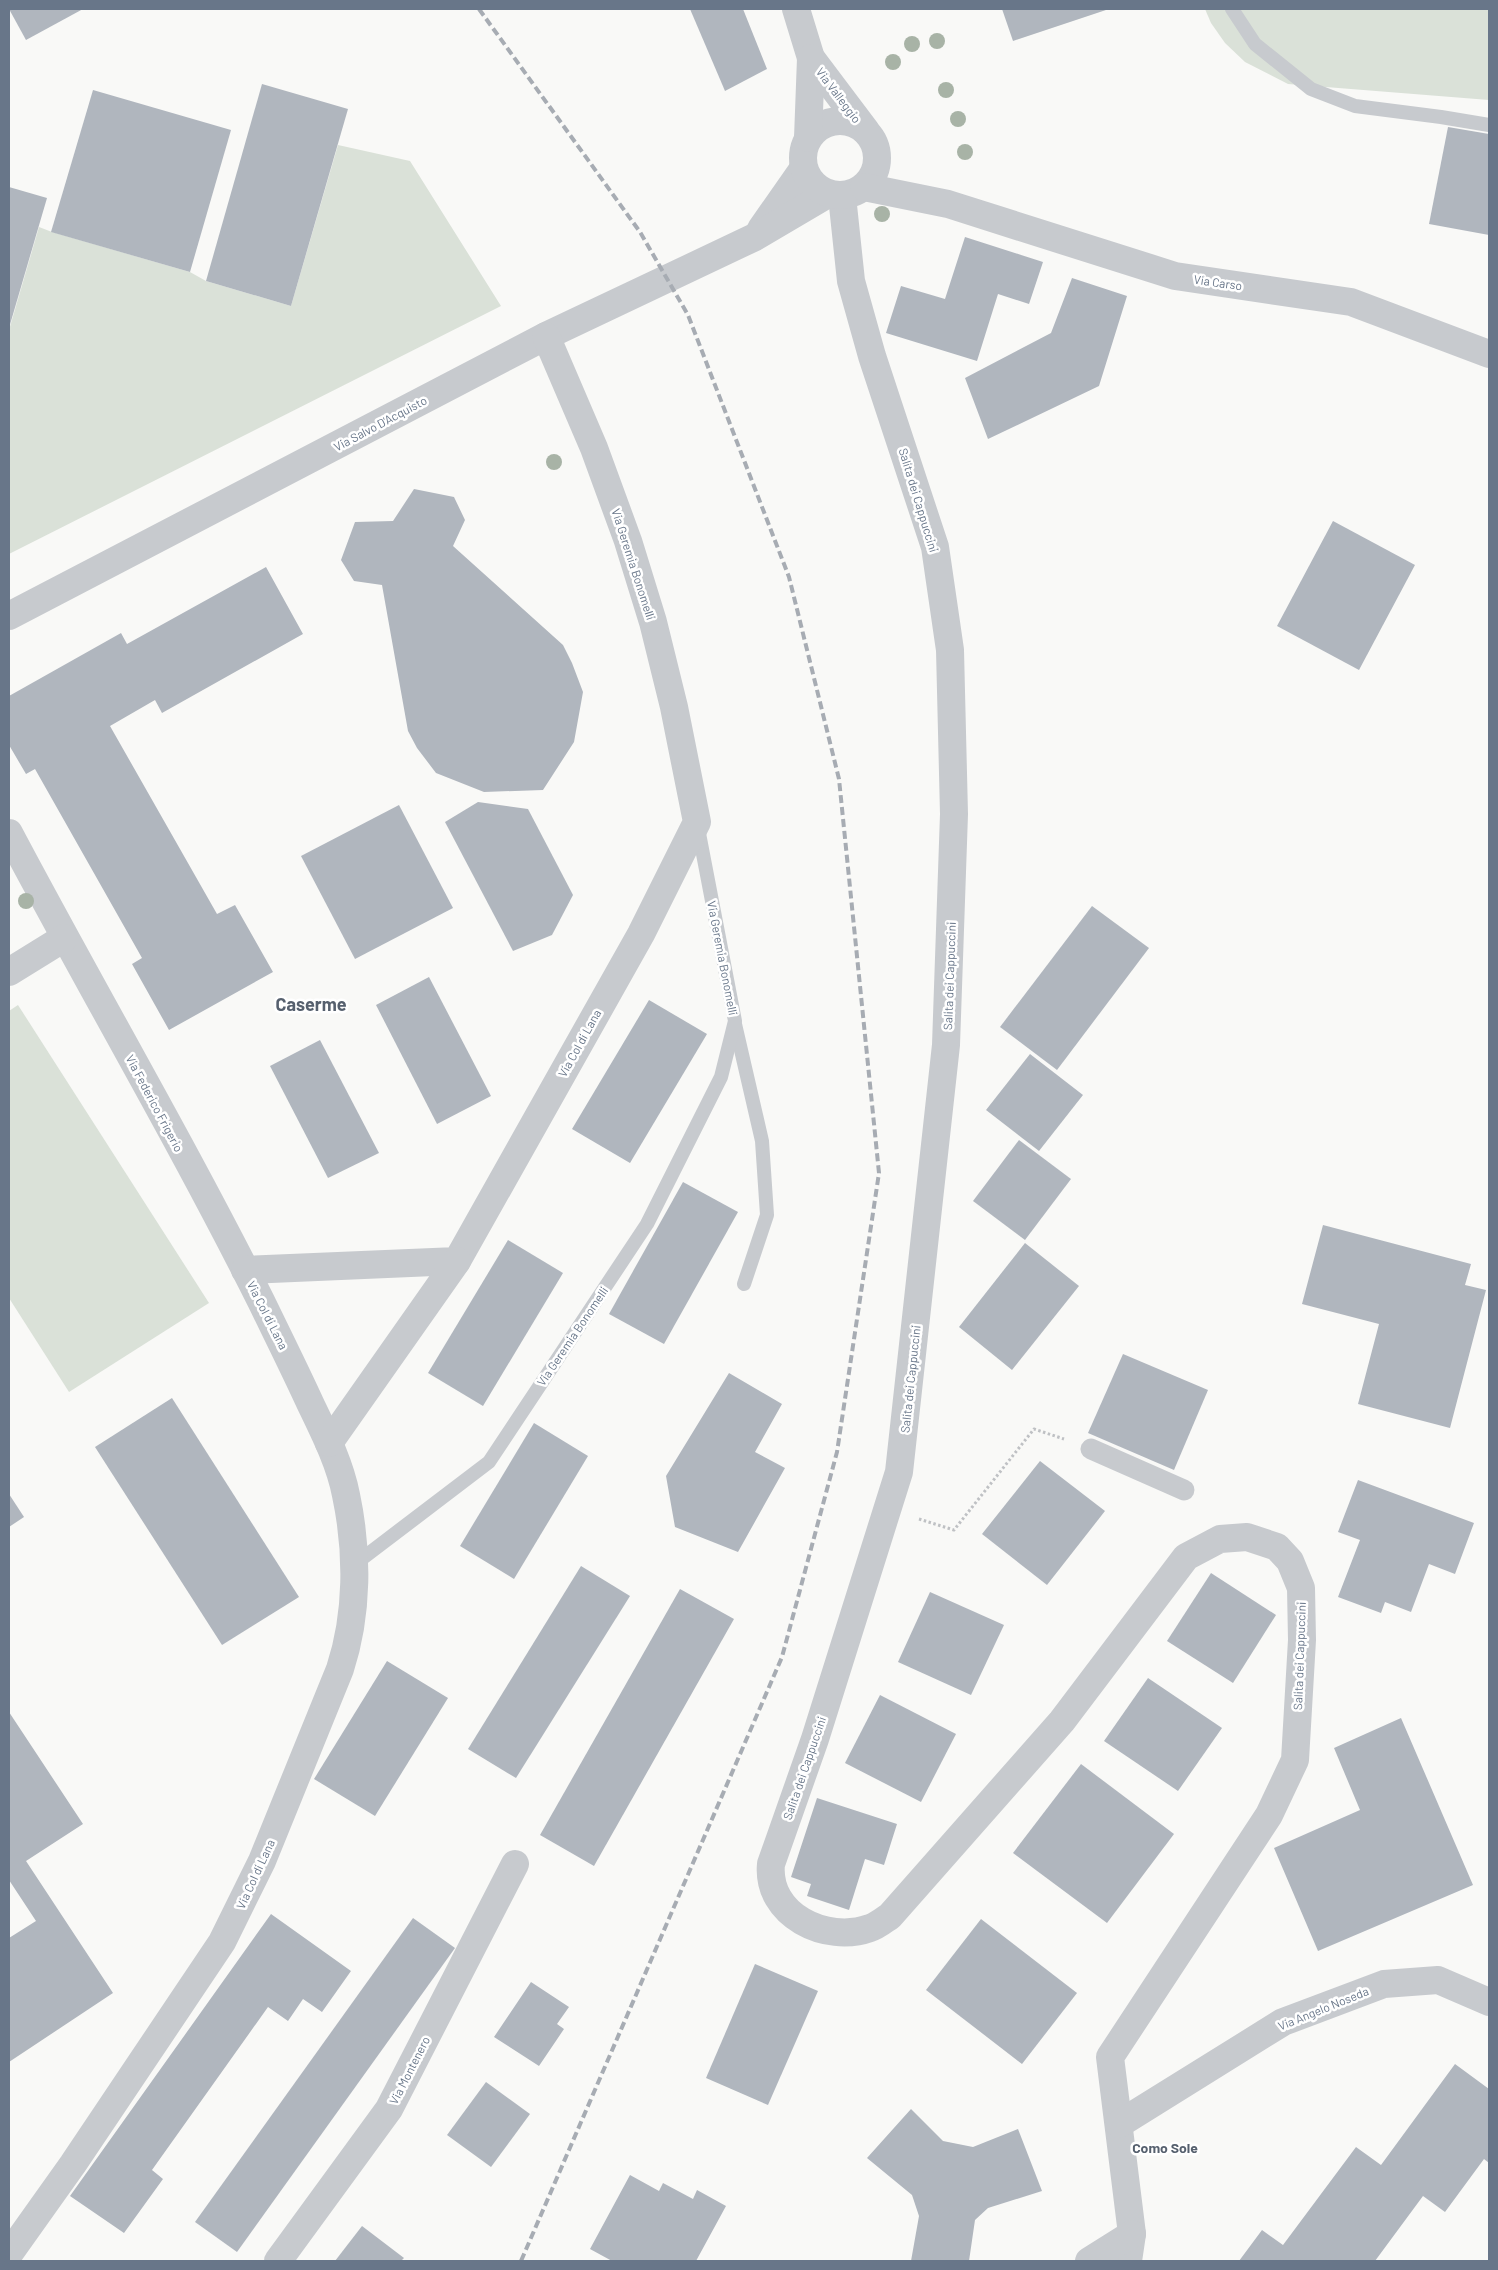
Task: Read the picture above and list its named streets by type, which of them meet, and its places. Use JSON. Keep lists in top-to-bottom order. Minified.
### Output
{"streets":{"street":["Via Valleggio","Via Carso","Via Salvo D'Acquisto","Salita dei Cappuccini","Via Geremia Bonomelli","Via Col di Lana","Via Federico Frigerio","Via Angelo Noseda","Via Montenero"]},"crossings":[["Via Valleggio","Via Carso"],["Via Valleggio","Via Salvo D'Acquisto"],["Via Valleggio","Salita dei Cappuccini"],["Via Carso","Via Salvo D'Acquisto"],["Via Carso","Salita dei Cappuccini"],["Via Salvo D'Acquisto","Salita dei Cappuccini"],["Via Salvo D'Acquisto","Via Geremia Bonomelli"],["Salita dei Cappuccini","Via Angelo Noseda"],["Via Geremia Bonomelli","Via Col di Lana"],["Via Col di Lana","Via Federico Frigerio"]],"districts":["Caserme","Como Sole"]}
